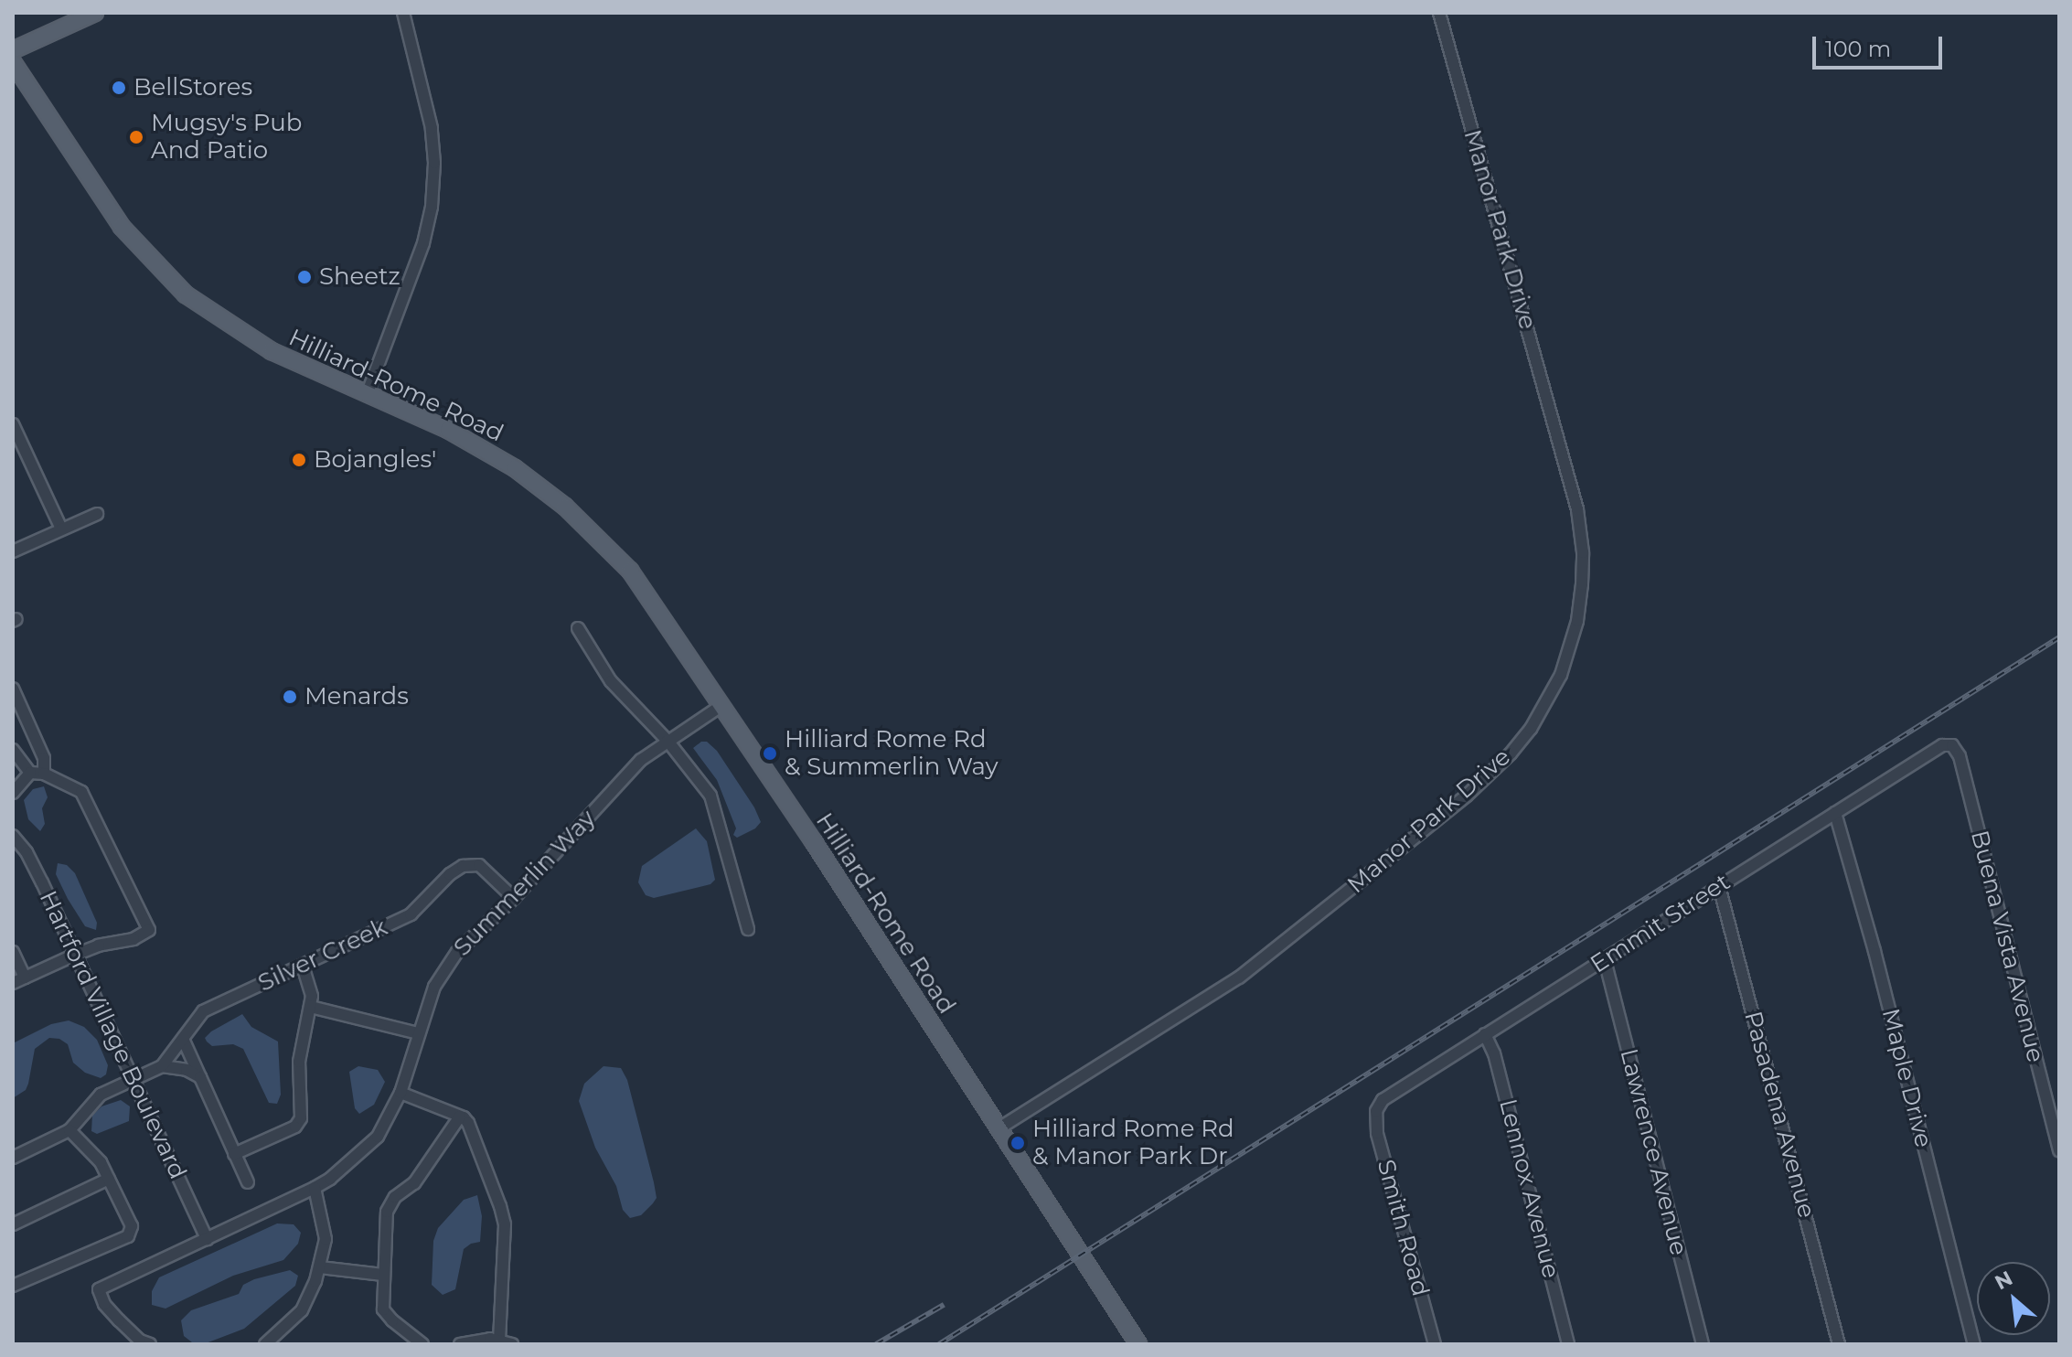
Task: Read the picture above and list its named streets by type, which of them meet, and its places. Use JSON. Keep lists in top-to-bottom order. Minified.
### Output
{"streets":{"main road":["Hilliard-Rome Road"],"street":["Manor Park Drive","Summerlin Way","Emmit Street","Buena Vista Avenue","Silver Creek","Hartford Village Boulevard","Maple Drive","Pasadena Avenue","Lawrence Avenue","Lennox Avenue","Smith Road"]},"crossings":[["Manor Park Drive","Hilliard-Rome Road"],["Hilliard-Rome Road","Summerlin Way"],["Summerlin Way","Silver Creek"],["Summerlin Way","Hartford Village Boulevard"],["Emmit Street","Buena Vista Avenue"],["Emmit Street","Maple Drive"],["Emmit Street","Pasadena Avenue"],["Emmit Street","Lawrence Avenue"],["Emmit Street","Lennox Avenue"],["Emmit Street","Smith Road"],["Silver Creek","Hartford Village Boulevard"]],"places":["BellStores","Mugsy's Pub And Patio","Sheetz","Bojangles'","Menards","Hilliard Rome Rd & Summerlin Way","Hilliard Rome Rd & Manor Park Dr"],"scale_bar":"100 m","north":"top left"}
